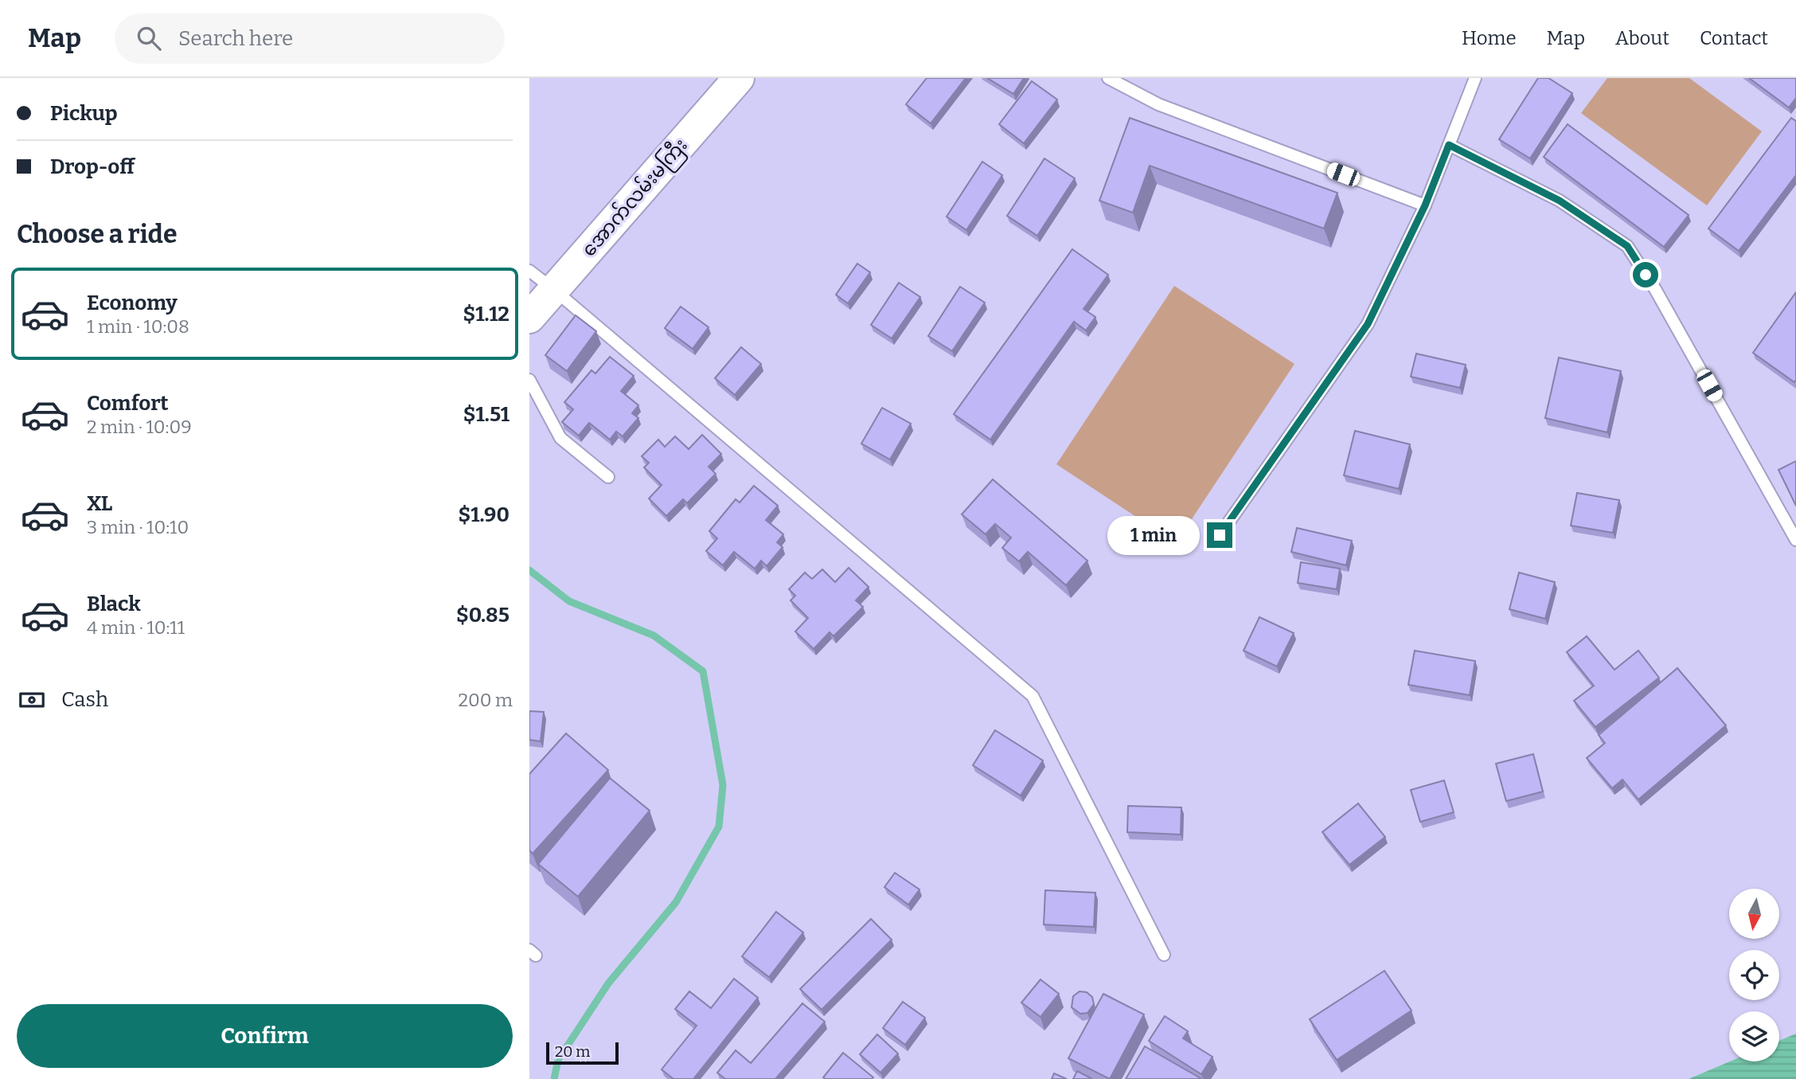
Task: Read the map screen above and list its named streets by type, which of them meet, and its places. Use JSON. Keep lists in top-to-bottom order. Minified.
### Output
{"streets":{"main road":["အောက်လမ်းမကြီး"]},"scale_bar":"20 m","north":"bottom","page":{"header":"Map","search":"Search here","nav":["Home","Map","About","Contact"],"banner":["Pickup","Drop-off"],"heading":"Choose a ride","list":[{"name":"Economy","note":"1 min · 10:08","value":"$1.12"},{"name":"Comfort","note":"2 min · 10:09","value":"$1.51"},{"name":"XL","note":"3 min · 10:10","value":"$1.90"},{"name":"Black","note":"4 min · 10:11","value":"$0.85"}],"bubble":"1 min","pay":["Cash","200 m"],"buttons":"Confirm","scale":"20 m"}}
